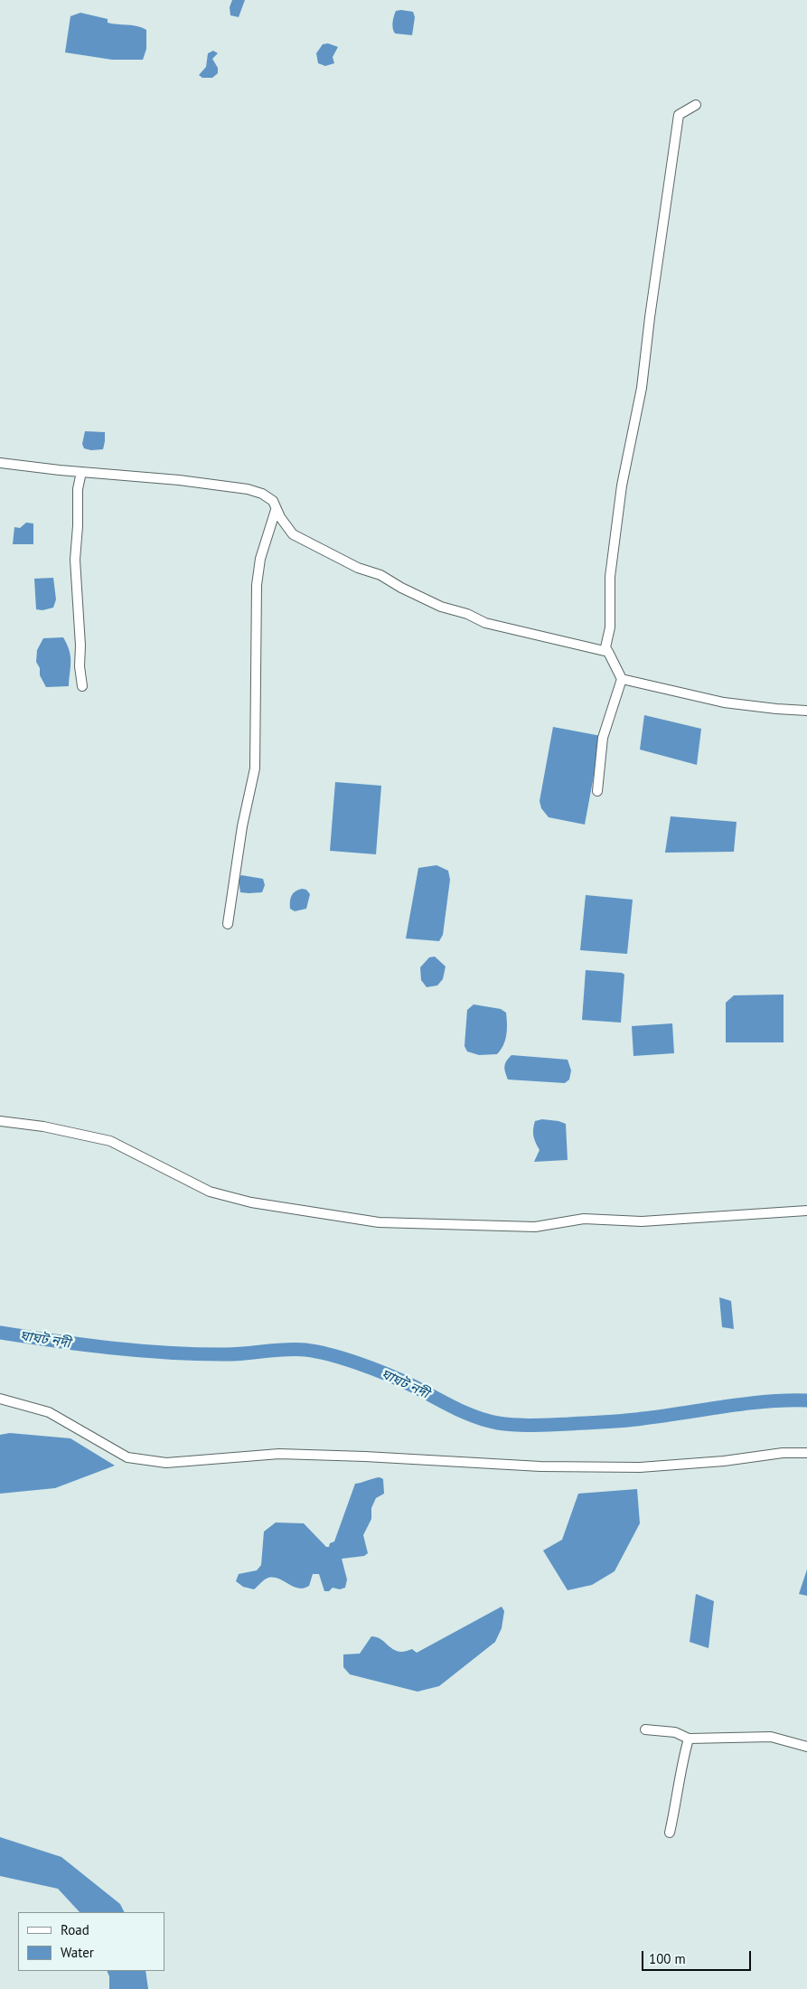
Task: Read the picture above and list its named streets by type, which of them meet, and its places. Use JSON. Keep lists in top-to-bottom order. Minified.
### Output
{"water":["ঘাঘট নদী"],"legend":["Road","Water"],"scale_bar":"100 m"}
